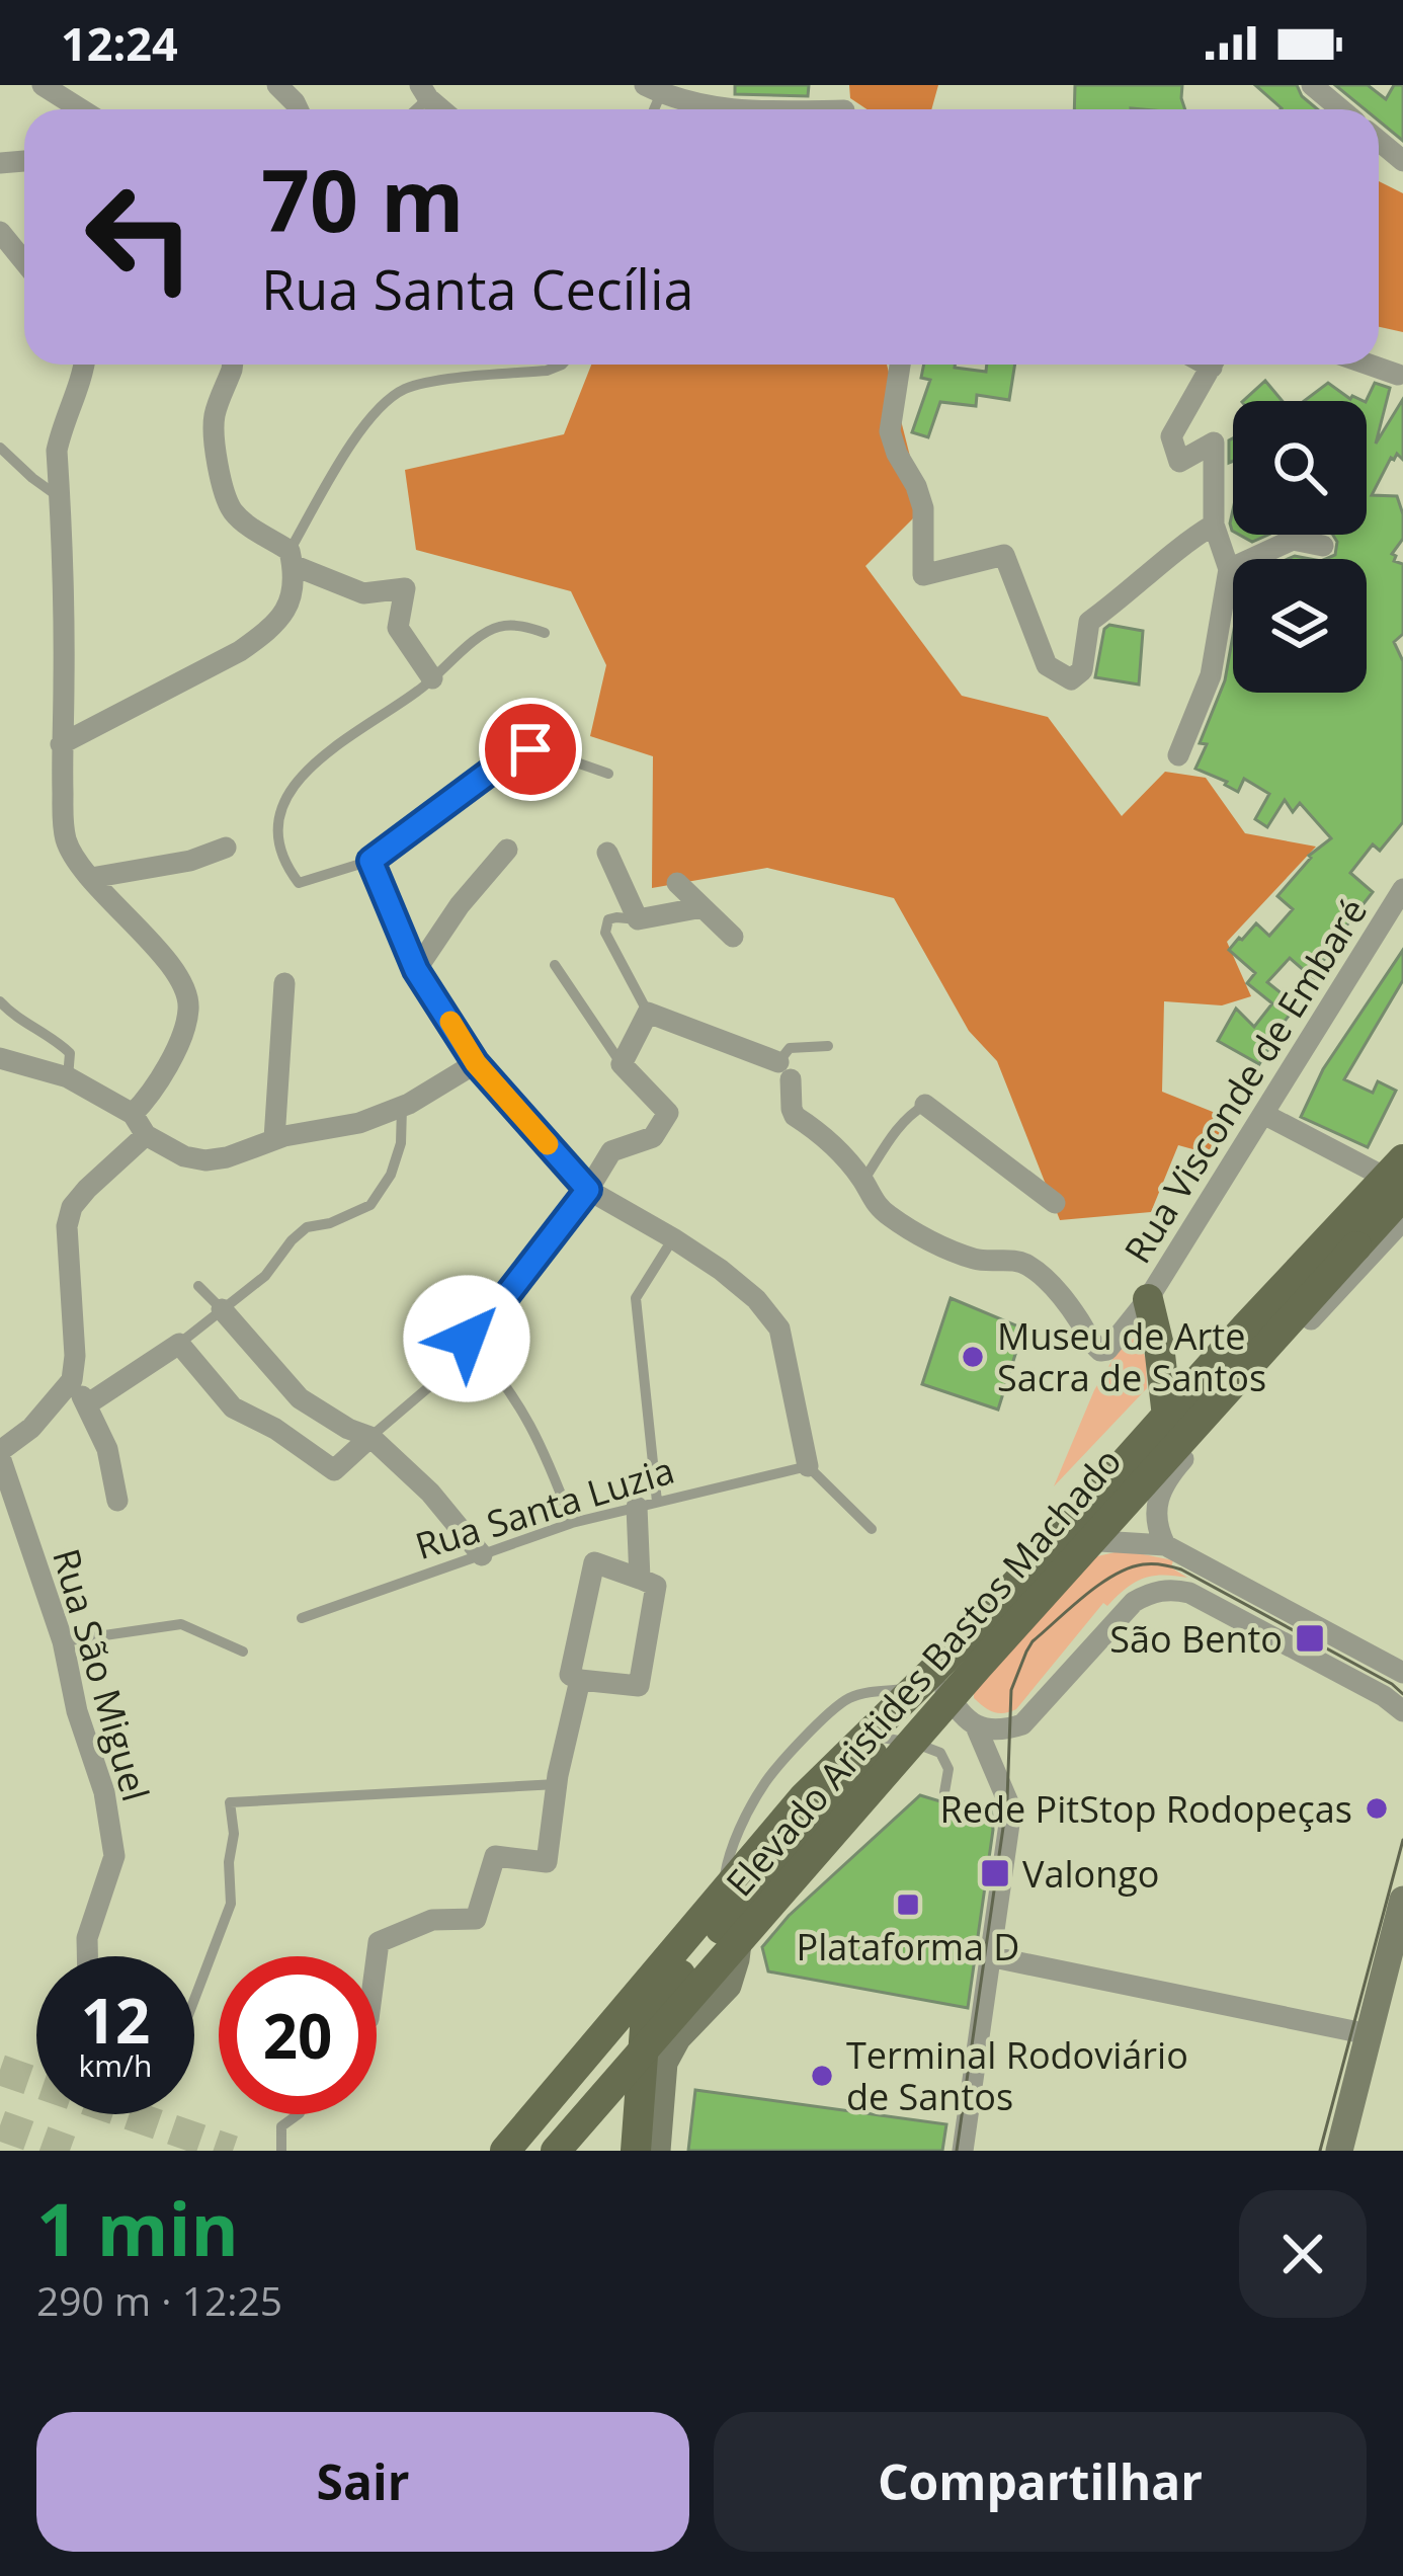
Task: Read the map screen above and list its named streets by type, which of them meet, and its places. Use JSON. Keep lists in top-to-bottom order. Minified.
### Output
{"streets":{"main road":["Elevado Aristides Bastos Machado"],"street":["Rua Visconde de Embaré","Rua São Miguel"],"lane":["Rua Santa Luzia"]},"places":{"other":["Museu de Arte Sacra de Santos","Rede PitStop Rodopeças","Terminal Rodoviário de Santos"],"transit":["São Bento","Valongo","Plataforma D"]},"page":{"status":"12:24","turn":["70 m","Rua Santa Cecília"],"speed":"12 km/h","limit":"20","heading":["1 min","290 m · 12:25"],"buttons":["Sair","Compartilhar"]}}
